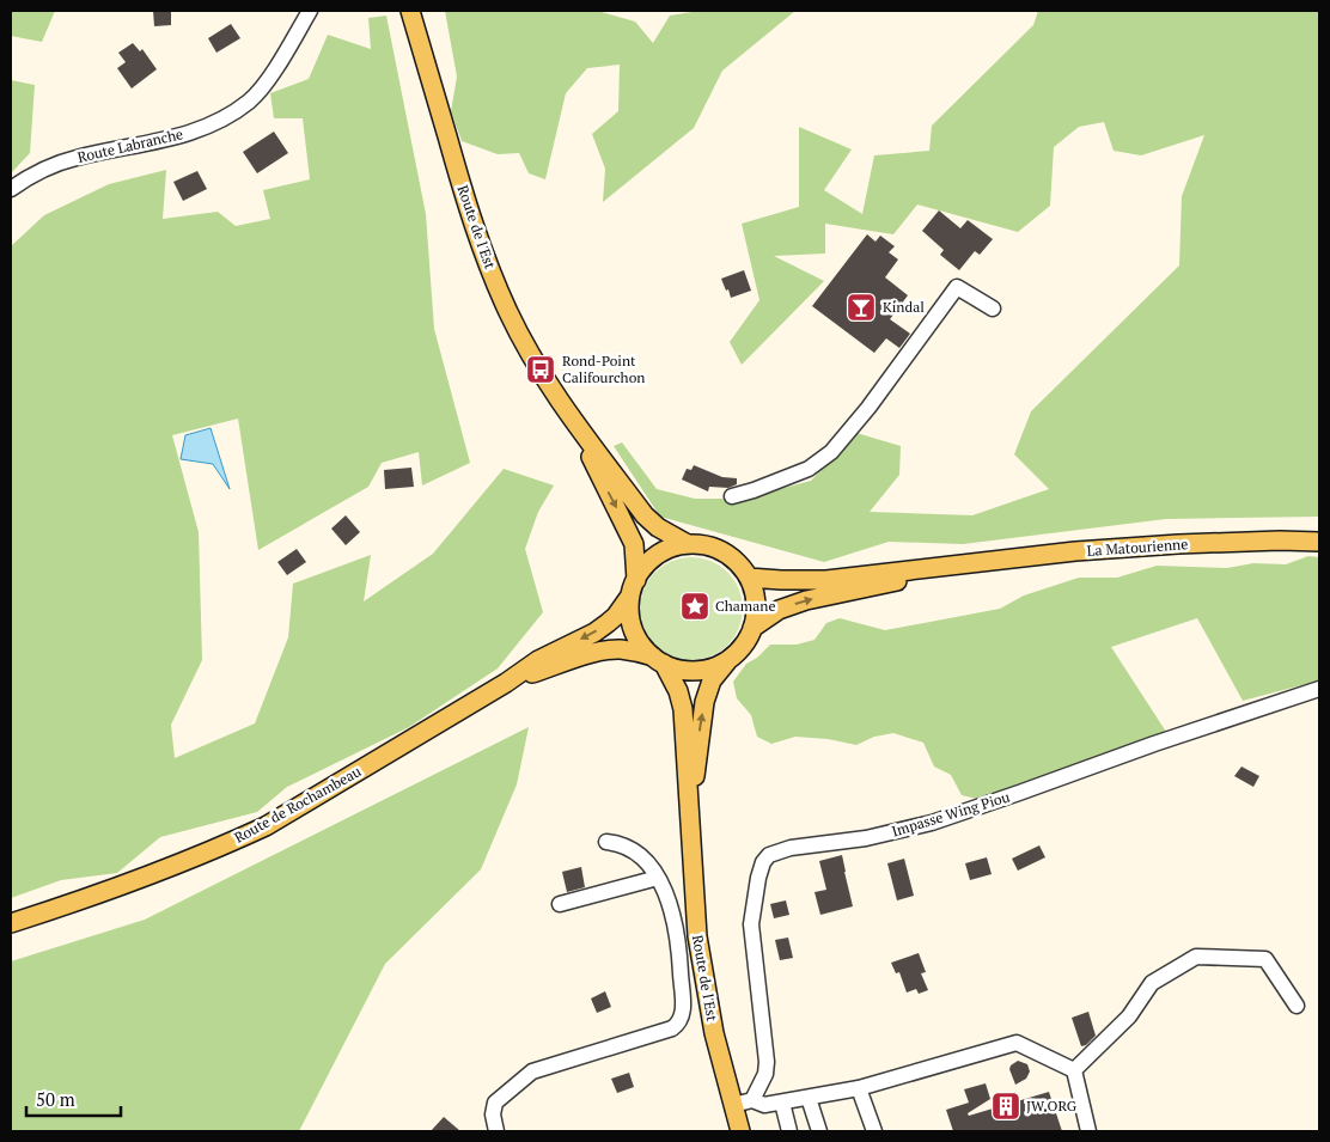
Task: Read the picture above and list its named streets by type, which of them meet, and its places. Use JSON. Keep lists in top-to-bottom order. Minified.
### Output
{"streets":{"main road":["Route de l'Est","La Matourienne","Route de Rochambeau"],"street":["Route Labranche","Impasse Wing Piou"]},"crossings":[["Route de l'Est","La Matourienne"],["Route de l'Est","Route de Rochambeau"],["La Matourienne","Route de Rochambeau"]],"places":{"bar":["Kindal"],"bus stop":["Rond-Point Califourchon"],"place":["Chamane"],"building":["JW.ORG"]},"scale_bar":"50 m"}
